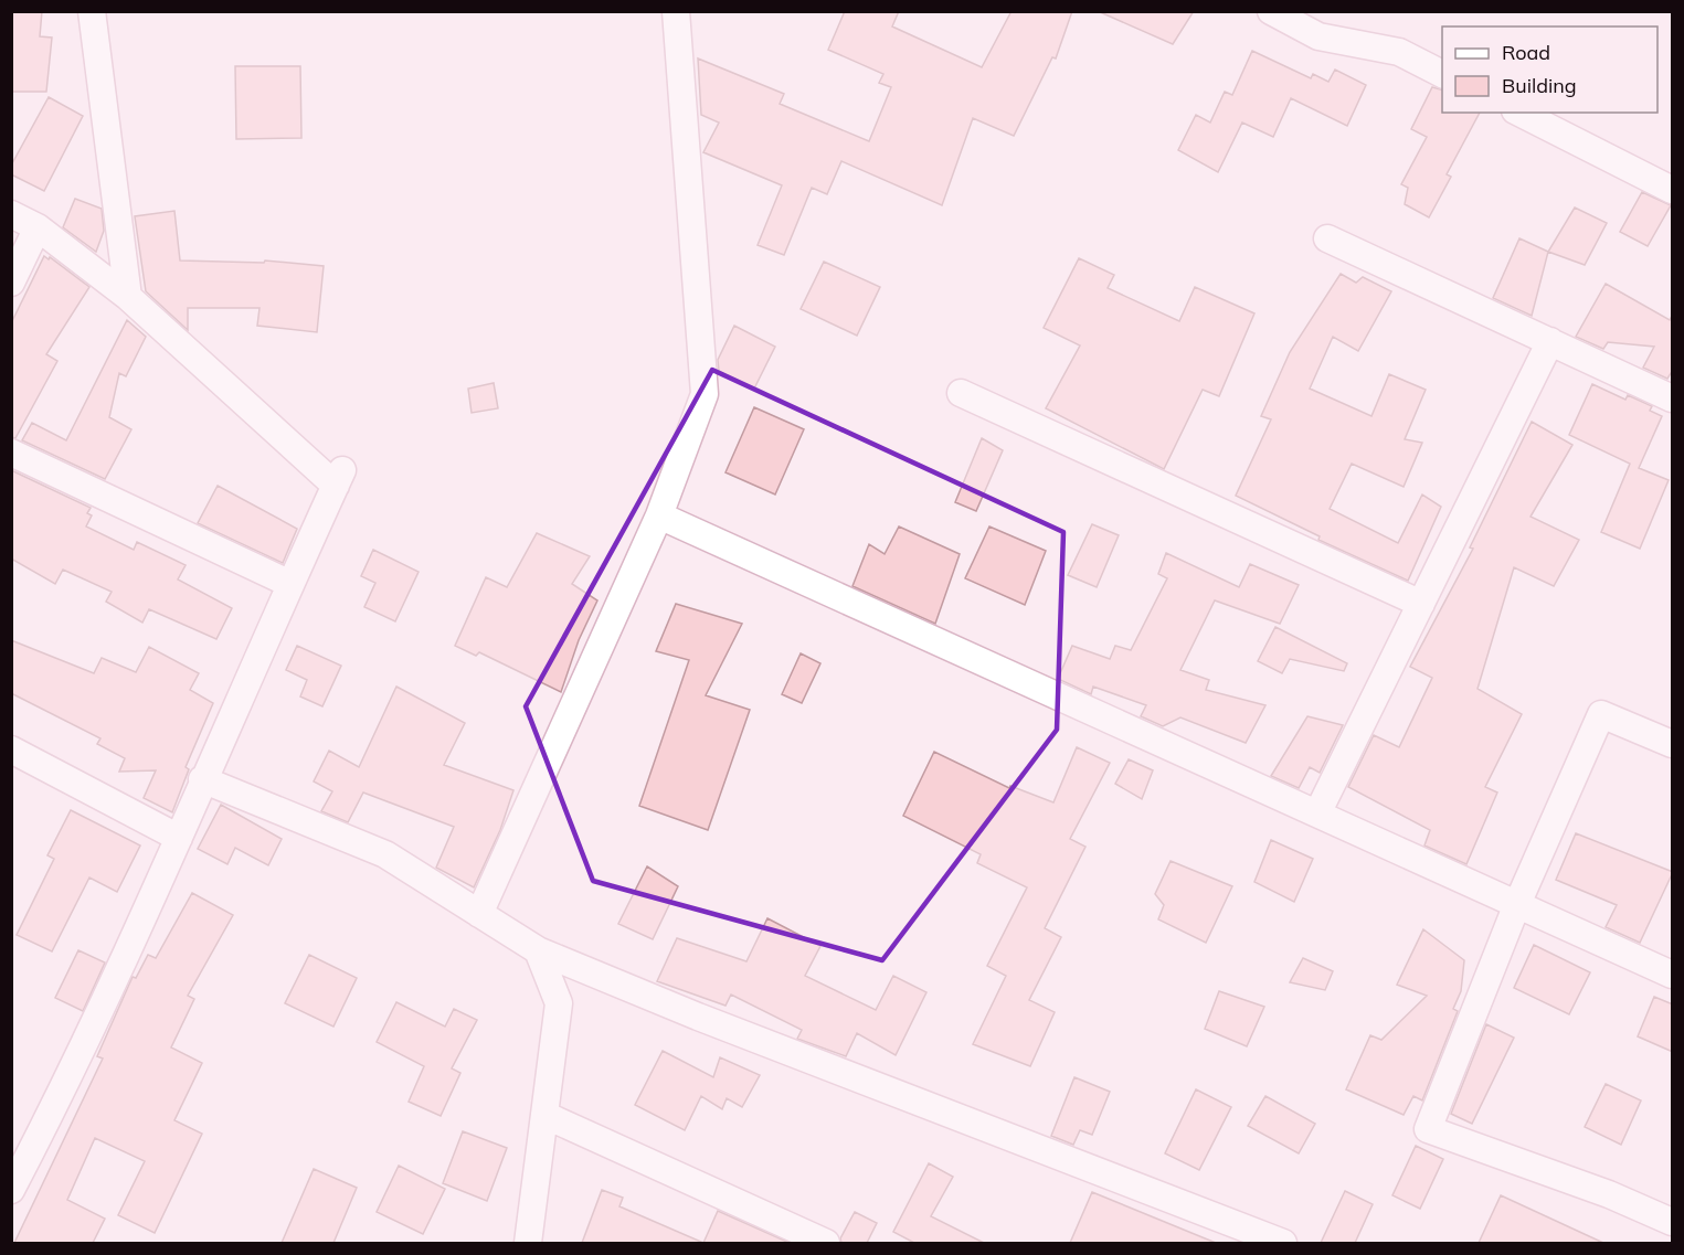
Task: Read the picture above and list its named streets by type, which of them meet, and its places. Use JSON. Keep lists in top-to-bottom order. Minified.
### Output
{"legend":["Road","Building"]}
